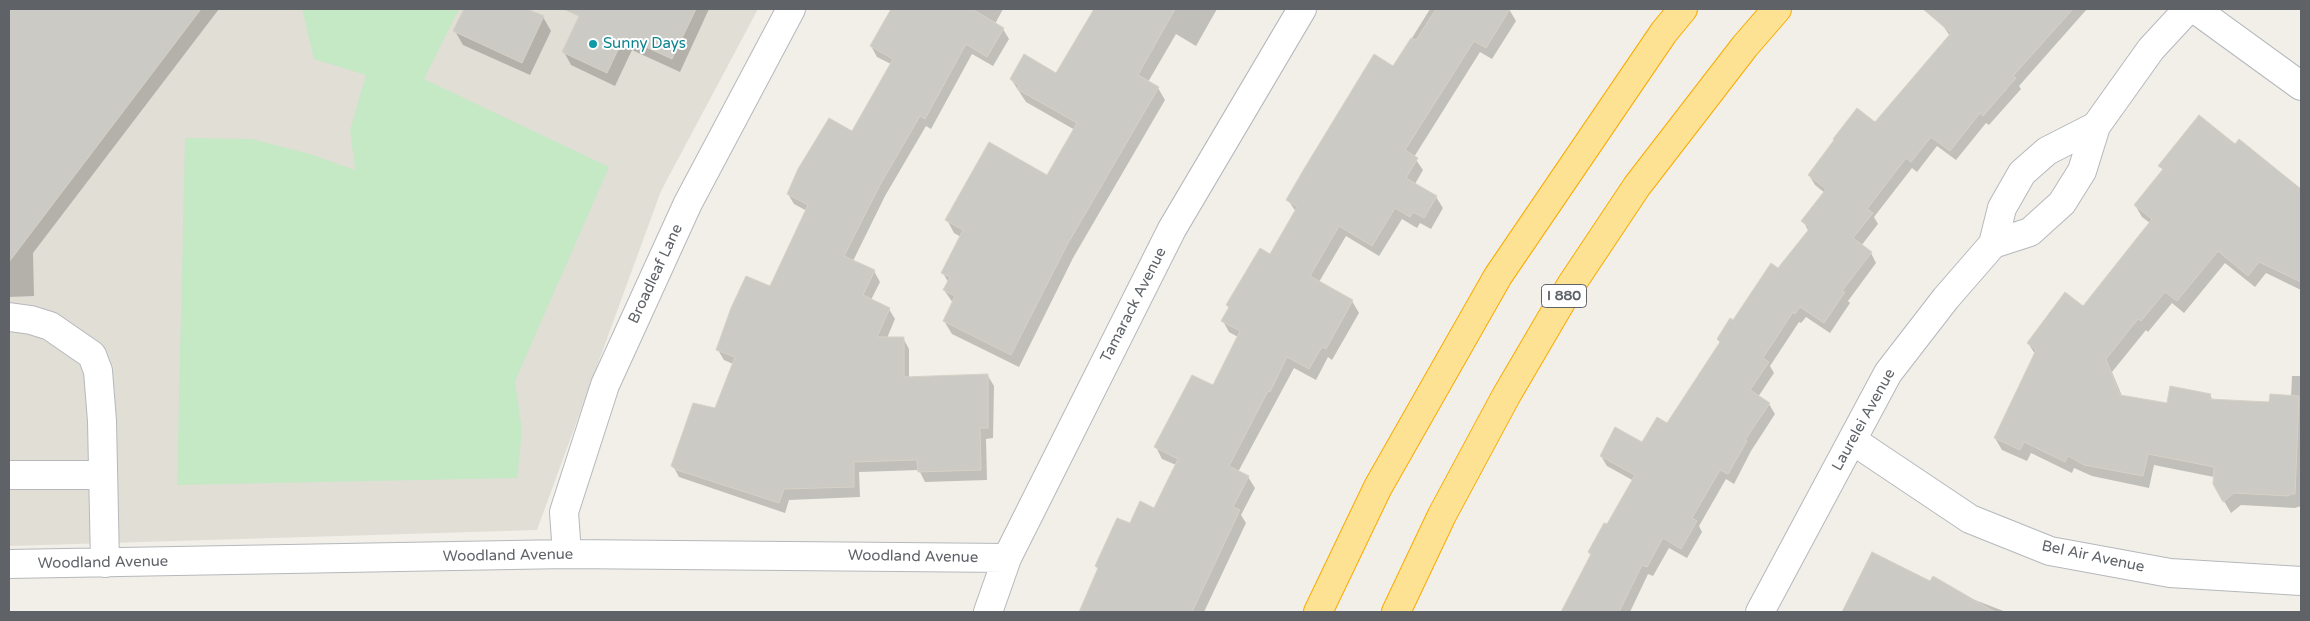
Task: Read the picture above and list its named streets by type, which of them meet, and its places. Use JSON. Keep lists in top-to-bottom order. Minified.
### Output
{"streets":{"highway":["I 880"],"street":["Broadleaf Lane","Tamarack Avenue","Laurelei Avenue","Woodland Avenue","Bel Air Avenue"]},"crossings":[["Broadleaf Lane","Woodland Avenue"],["Tamarack Avenue","Woodland Avenue"],["Laurelei Avenue","Bel Air Avenue"]],"places":["Sunny Days"]}
